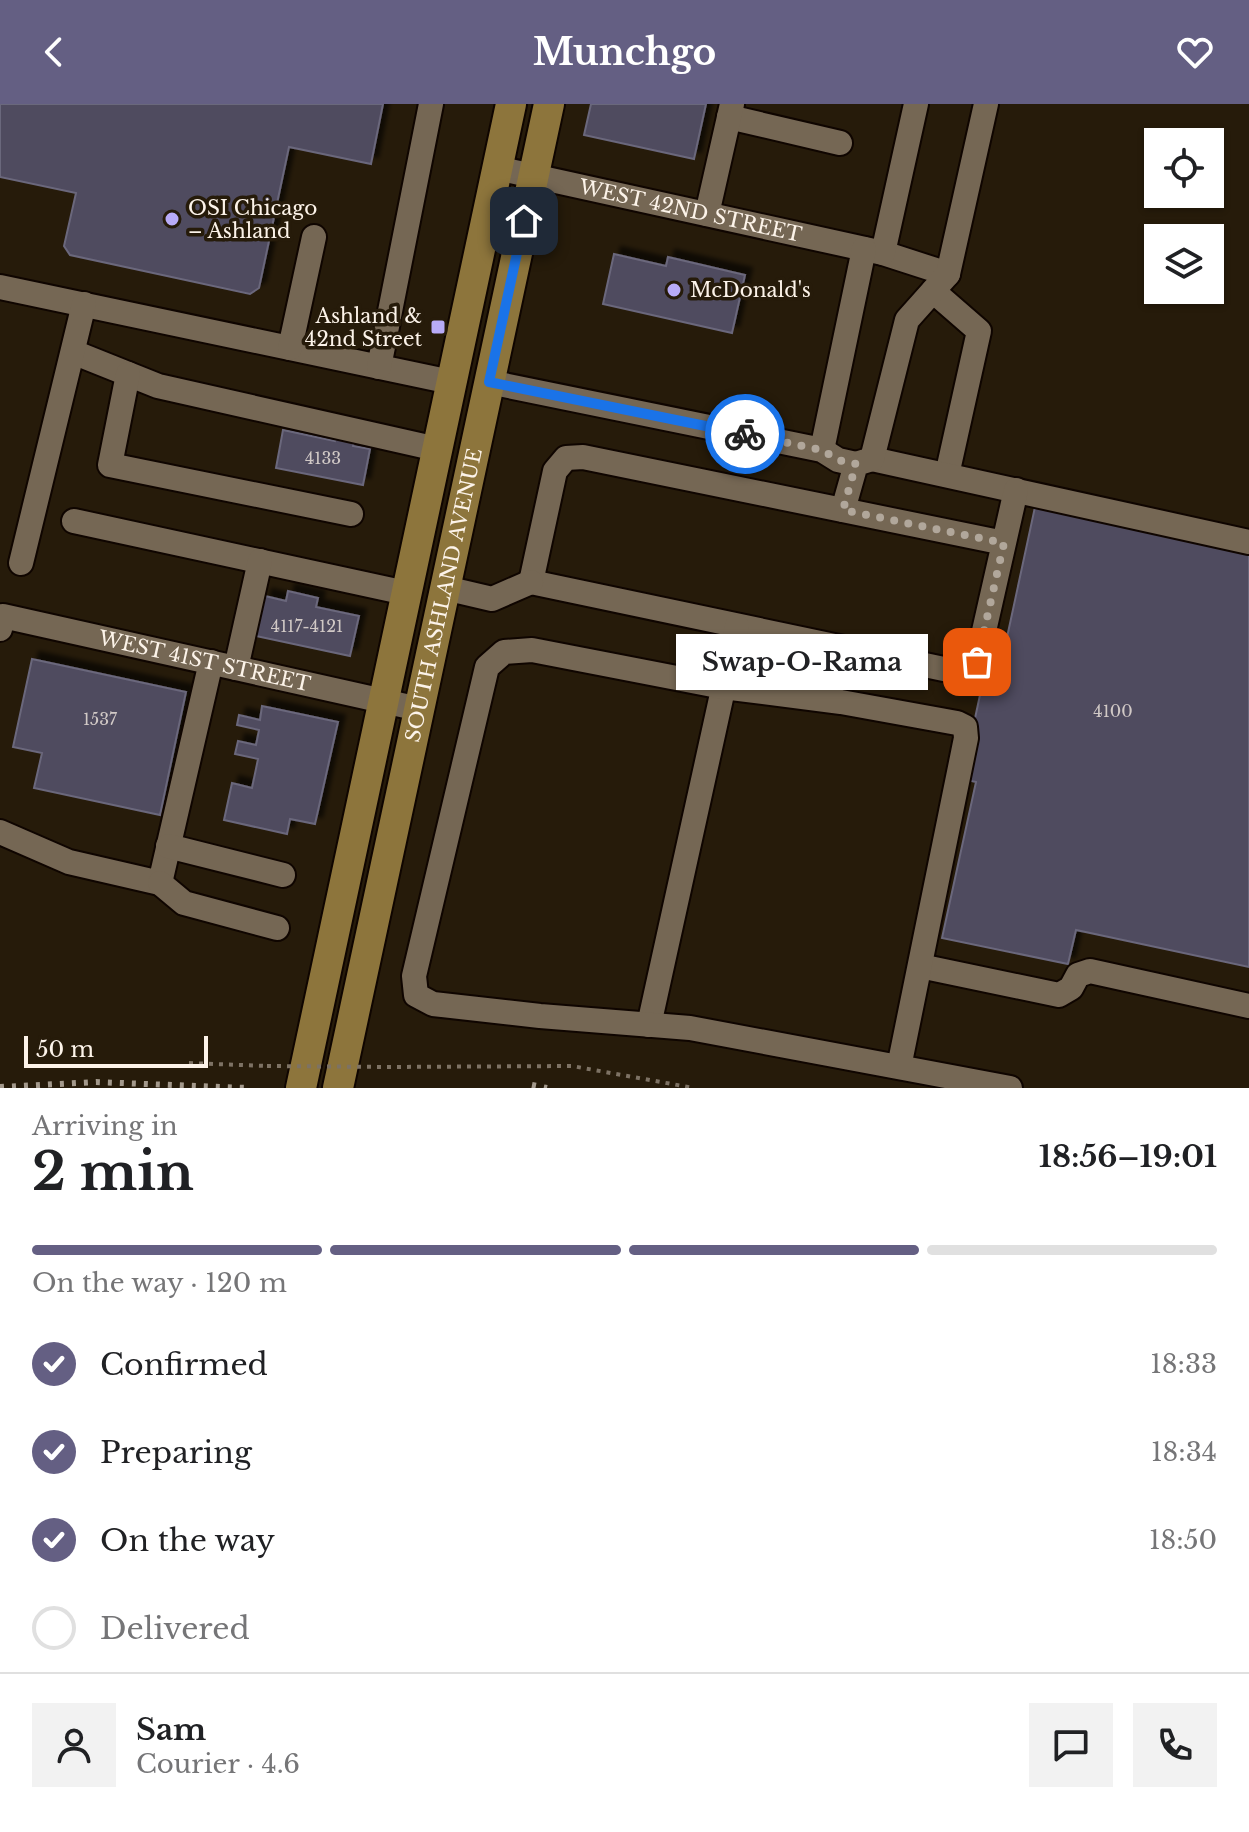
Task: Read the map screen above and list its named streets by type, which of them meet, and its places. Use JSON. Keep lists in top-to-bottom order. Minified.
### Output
{"streets":{"main road":["SOUTH ASHLAND AVENUE"],"street":["WEST 42ND STREET","WEST 41ST STREET"]},"crossings":[["WEST 42ND STREET","SOUTH ASHLAND AVENUE"],["SOUTH ASHLAND AVENUE","WEST 41ST STREET"]],"places":{"other":["OSI Chicago – Ashland","McDonald's","Swap-O-Rama"],"transit":["Ashland & 42nd Street"]},"house_numbers":["4133","4117-4121","4100","1537"],"scale_bar":"50 m","page":{"header":"Munchgo","bubble":"Swap-O-Rama","scale":"50 m","heading":["2 min","Arriving in","18:56–19:01"],"panel":["Sam","Courier · 4.6"],"bar":"On the way · 120 m","list":[["Confirmed","18:33"],["Preparing","18:34"],["On the way","18:50"],"Delivered"]}}
